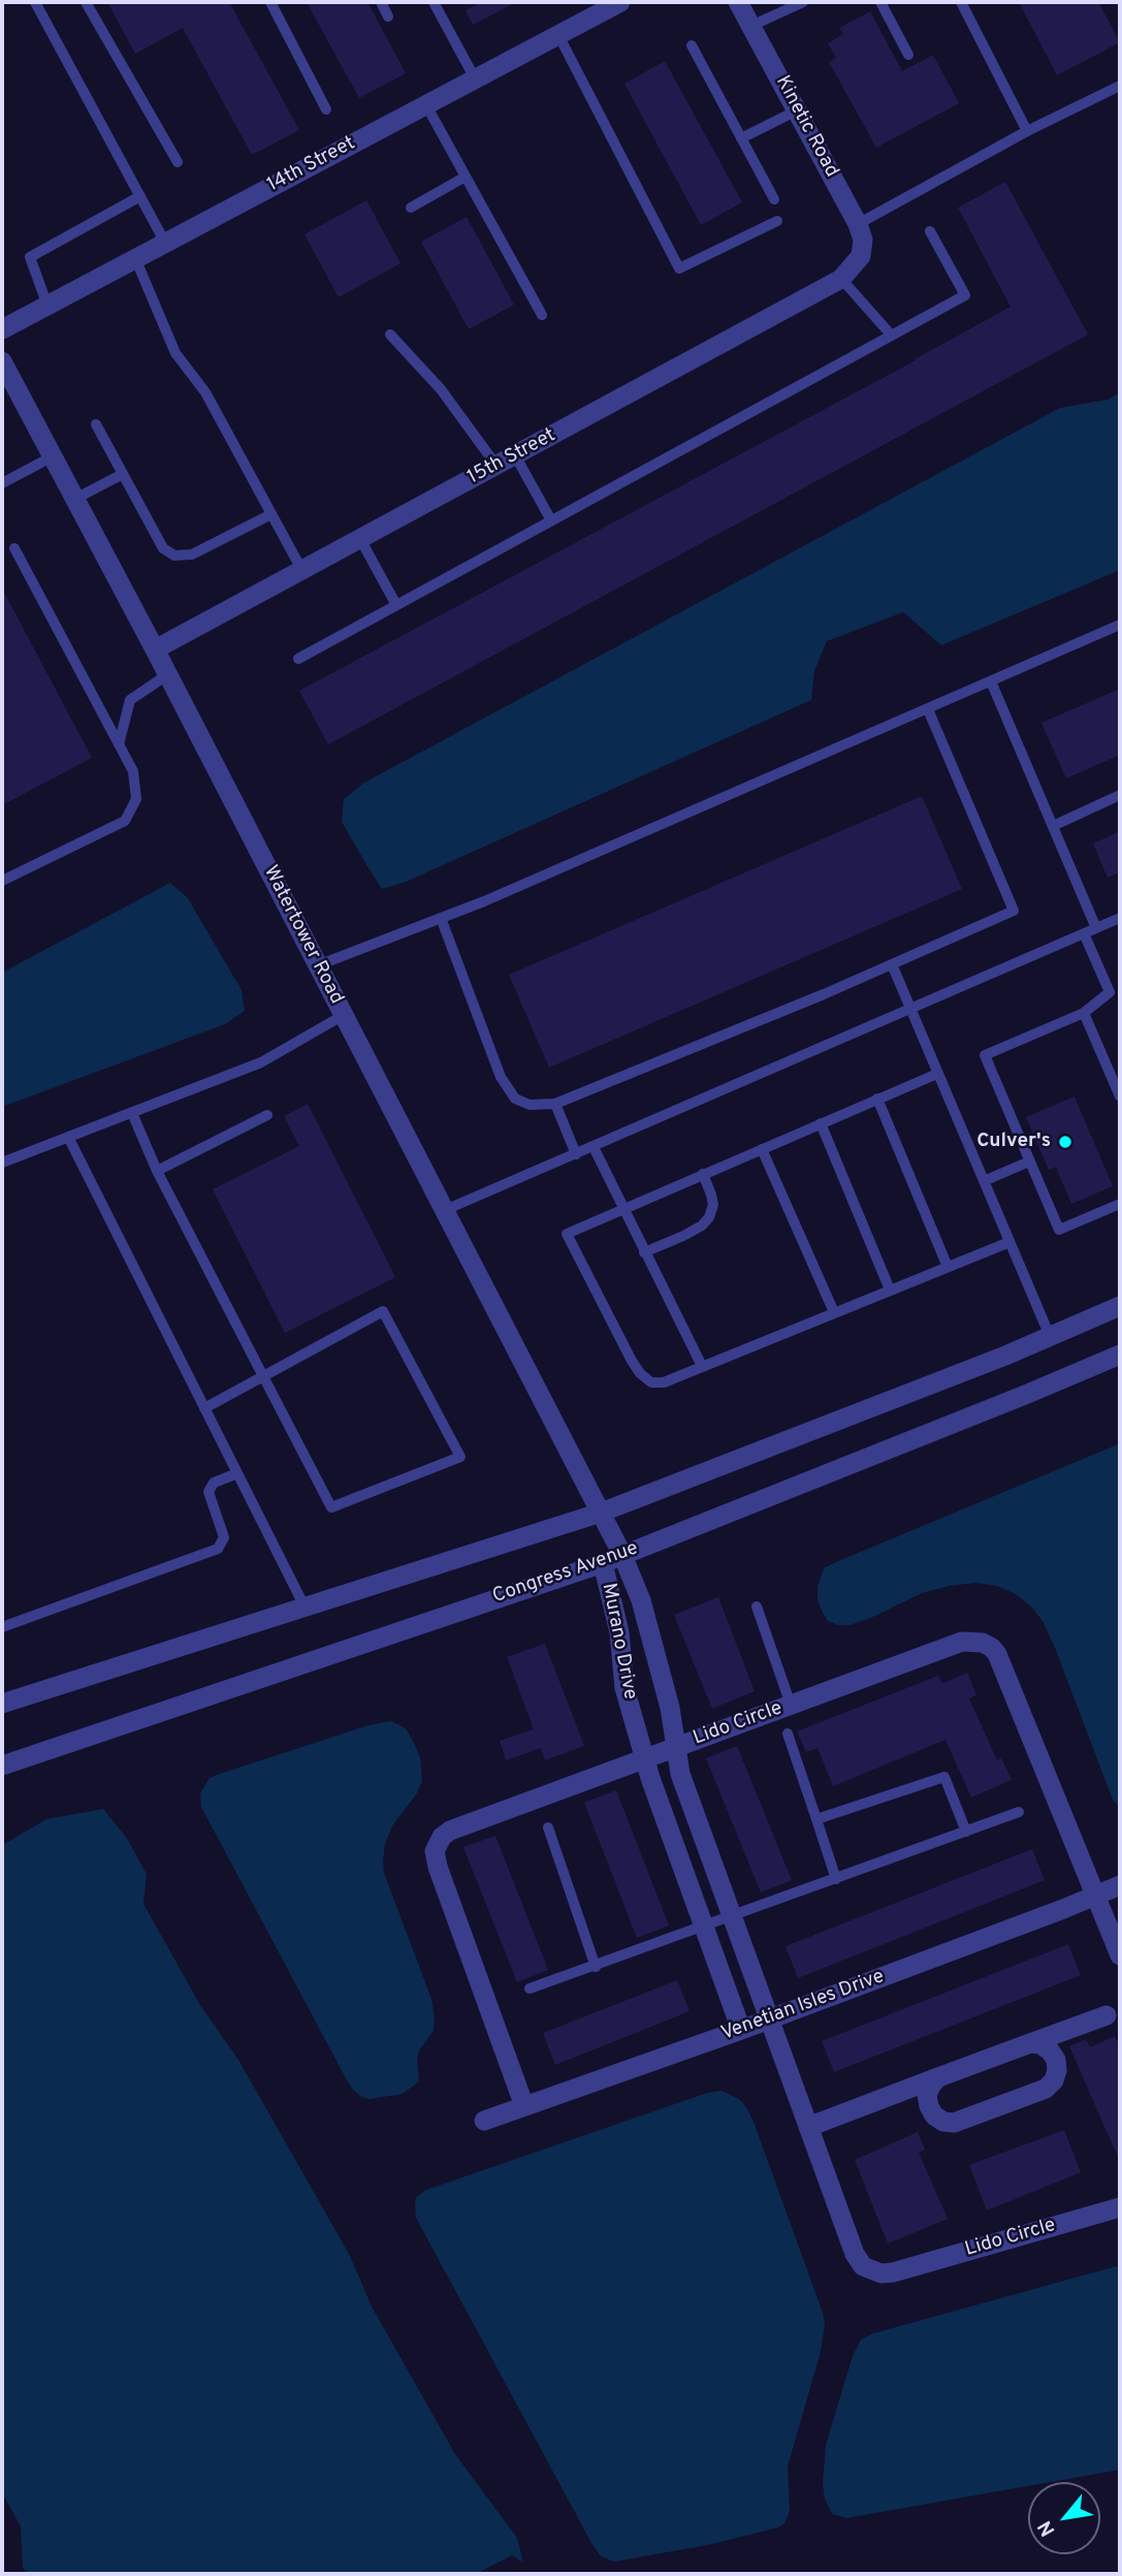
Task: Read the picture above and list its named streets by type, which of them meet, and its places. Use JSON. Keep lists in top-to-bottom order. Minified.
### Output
{"streets":{"street":["Kinetic Road","14th Street","15th Street","Watertower Road","Congress Avenue","Murano Drive","Lido Circle","Venetian Isles Drive"]},"crossings":[["Kinetic Road","15th Street"],["15th Street","Watertower Road"],["Watertower Road","Murano Drive"],["Congress Avenue","Murano Drive"],["Murano Drive","Lido Circle"],["Murano Drive","Venetian Isles Drive"],["Lido Circle","Venetian Isles Drive"]],"places":["Culver's"],"north":"bottom left"}
